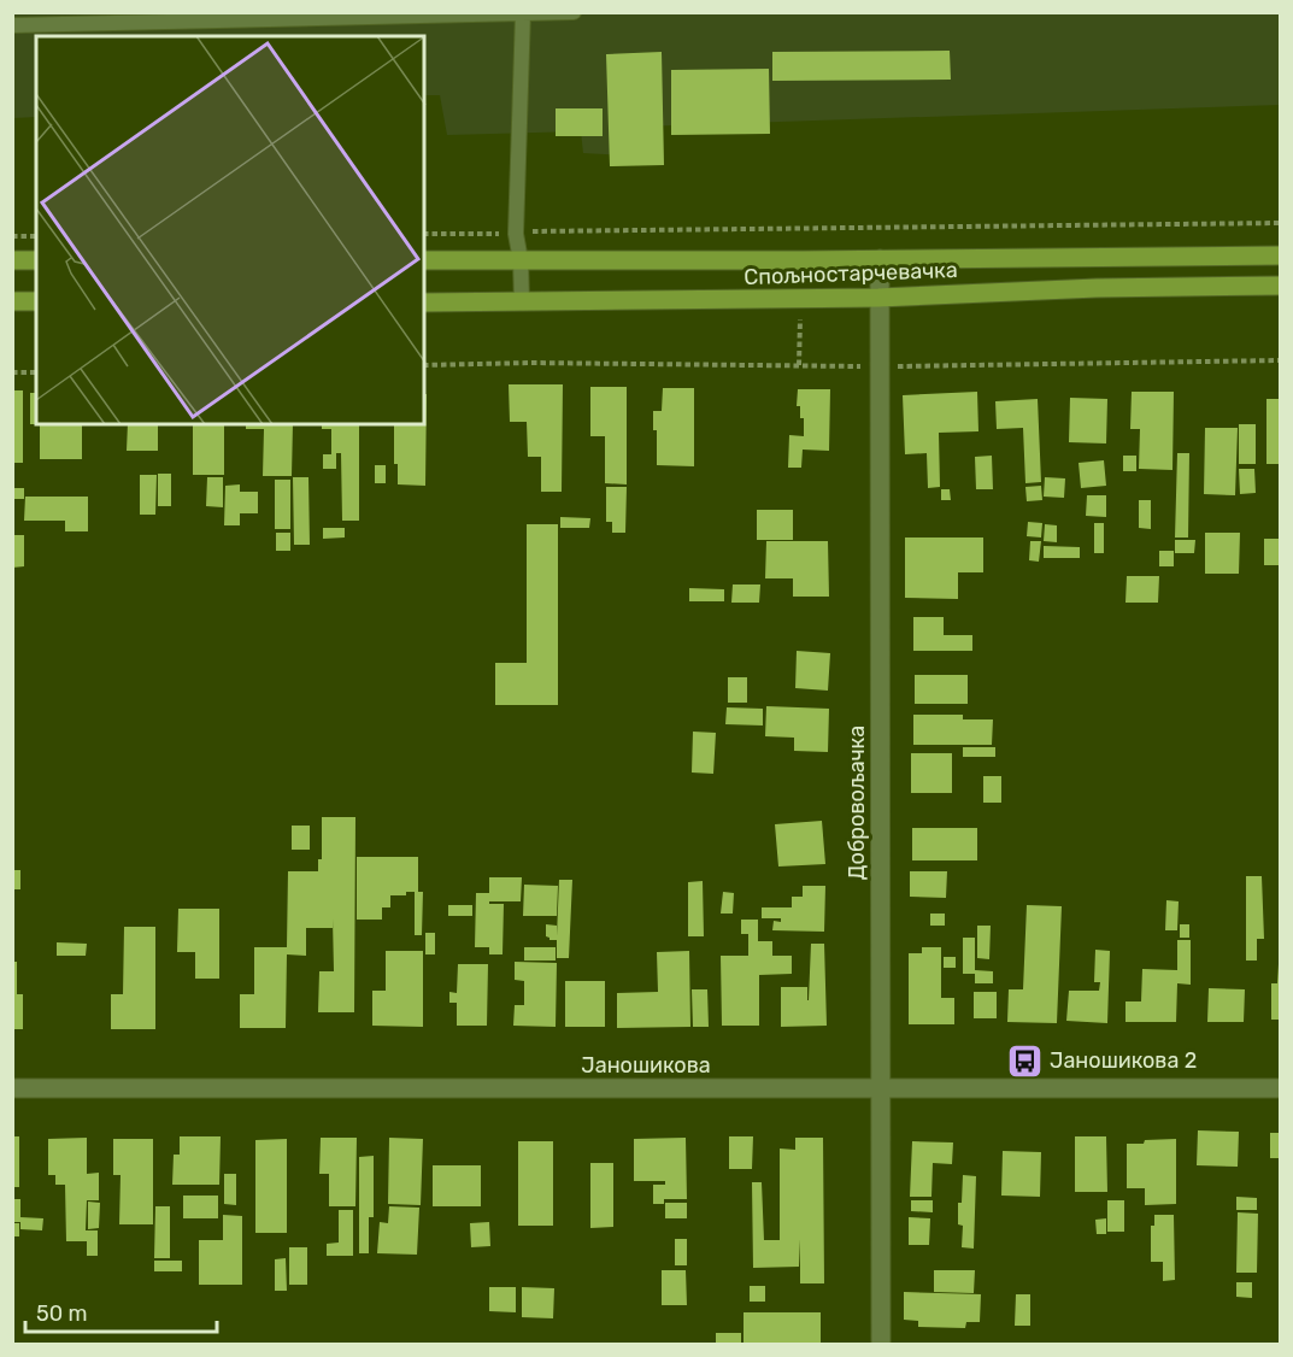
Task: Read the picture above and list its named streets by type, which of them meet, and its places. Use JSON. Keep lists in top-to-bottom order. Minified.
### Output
{"streets":{"street":["Спољностарчевачка","Добровољачка","Јаношикова"]},"crossings":[["Спољностарчевачка","Добровољачка"],["Добровољачка","Јаношикова"]],"places":{"bus stop":["Јаношикова 2"]},"scale_bar":"50 m"}
